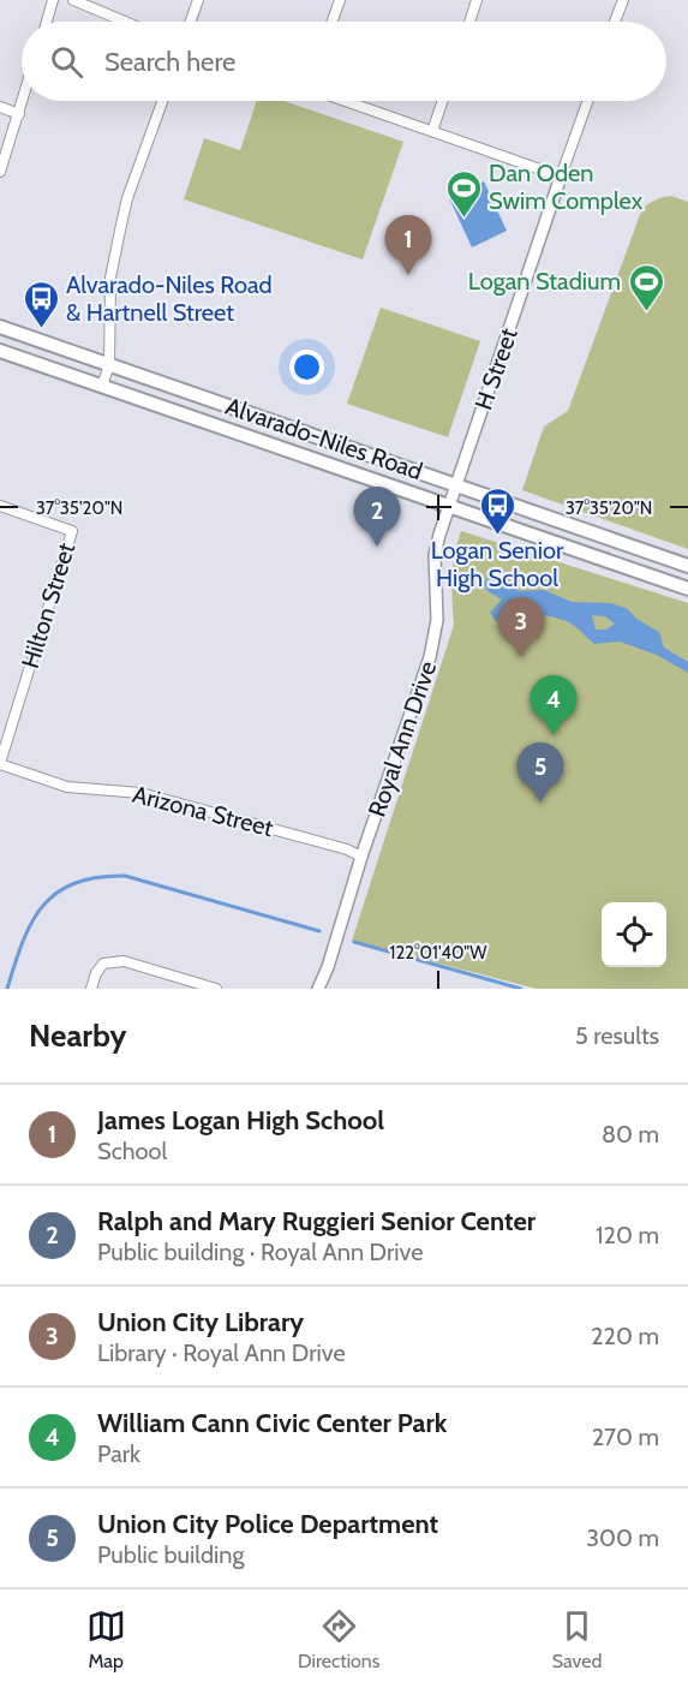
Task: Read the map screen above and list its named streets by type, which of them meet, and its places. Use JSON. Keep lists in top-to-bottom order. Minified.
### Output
{"streets":{"main road":["Alvarado-Niles Road"],"street":["H Street","Hilton Street","Royal Ann Drive","Arizona Street"]},"crossings":[["H Street","Alvarado-Niles Road"],["H Street","Royal Ann Drive"],["Alvarado-Niles Road","Royal Ann Drive"],["Hilton Street","Arizona Street"],["Royal Ann Drive","Arizona Street"]],"places":{"sports":["Dan Oden Swim Complex","Logan Stadium"],"bus stop":["Alvarado-Niles Road & Hartnell Street","Logan Senior High School"]},"page":{"search":"Search here","pins":["1","2","3","4","5"],"heading":["Nearby","5 results"],"list":[{"mark":"1","name":"James Logan High School","note":"School","value":"80 m"},{"mark":"2","name":"Ralph and Mary Ruggieri Senior Center","note":"Public building · Royal Ann Drive","value":"120 m"},{"mark":"3","name":"Union City Library","note":"Library · Royal Ann Drive","value":"220 m"},{"mark":"4","name":"William Cann Civic Center Park","note":"Park","value":"270 m"},{"mark":"5","name":"Union City Police Department","note":"Public building","value":"300 m"}],"nav":["Map","Directions","Saved"]},"coordinates":["37°35'20\"N","122°01'40\"W"]}
